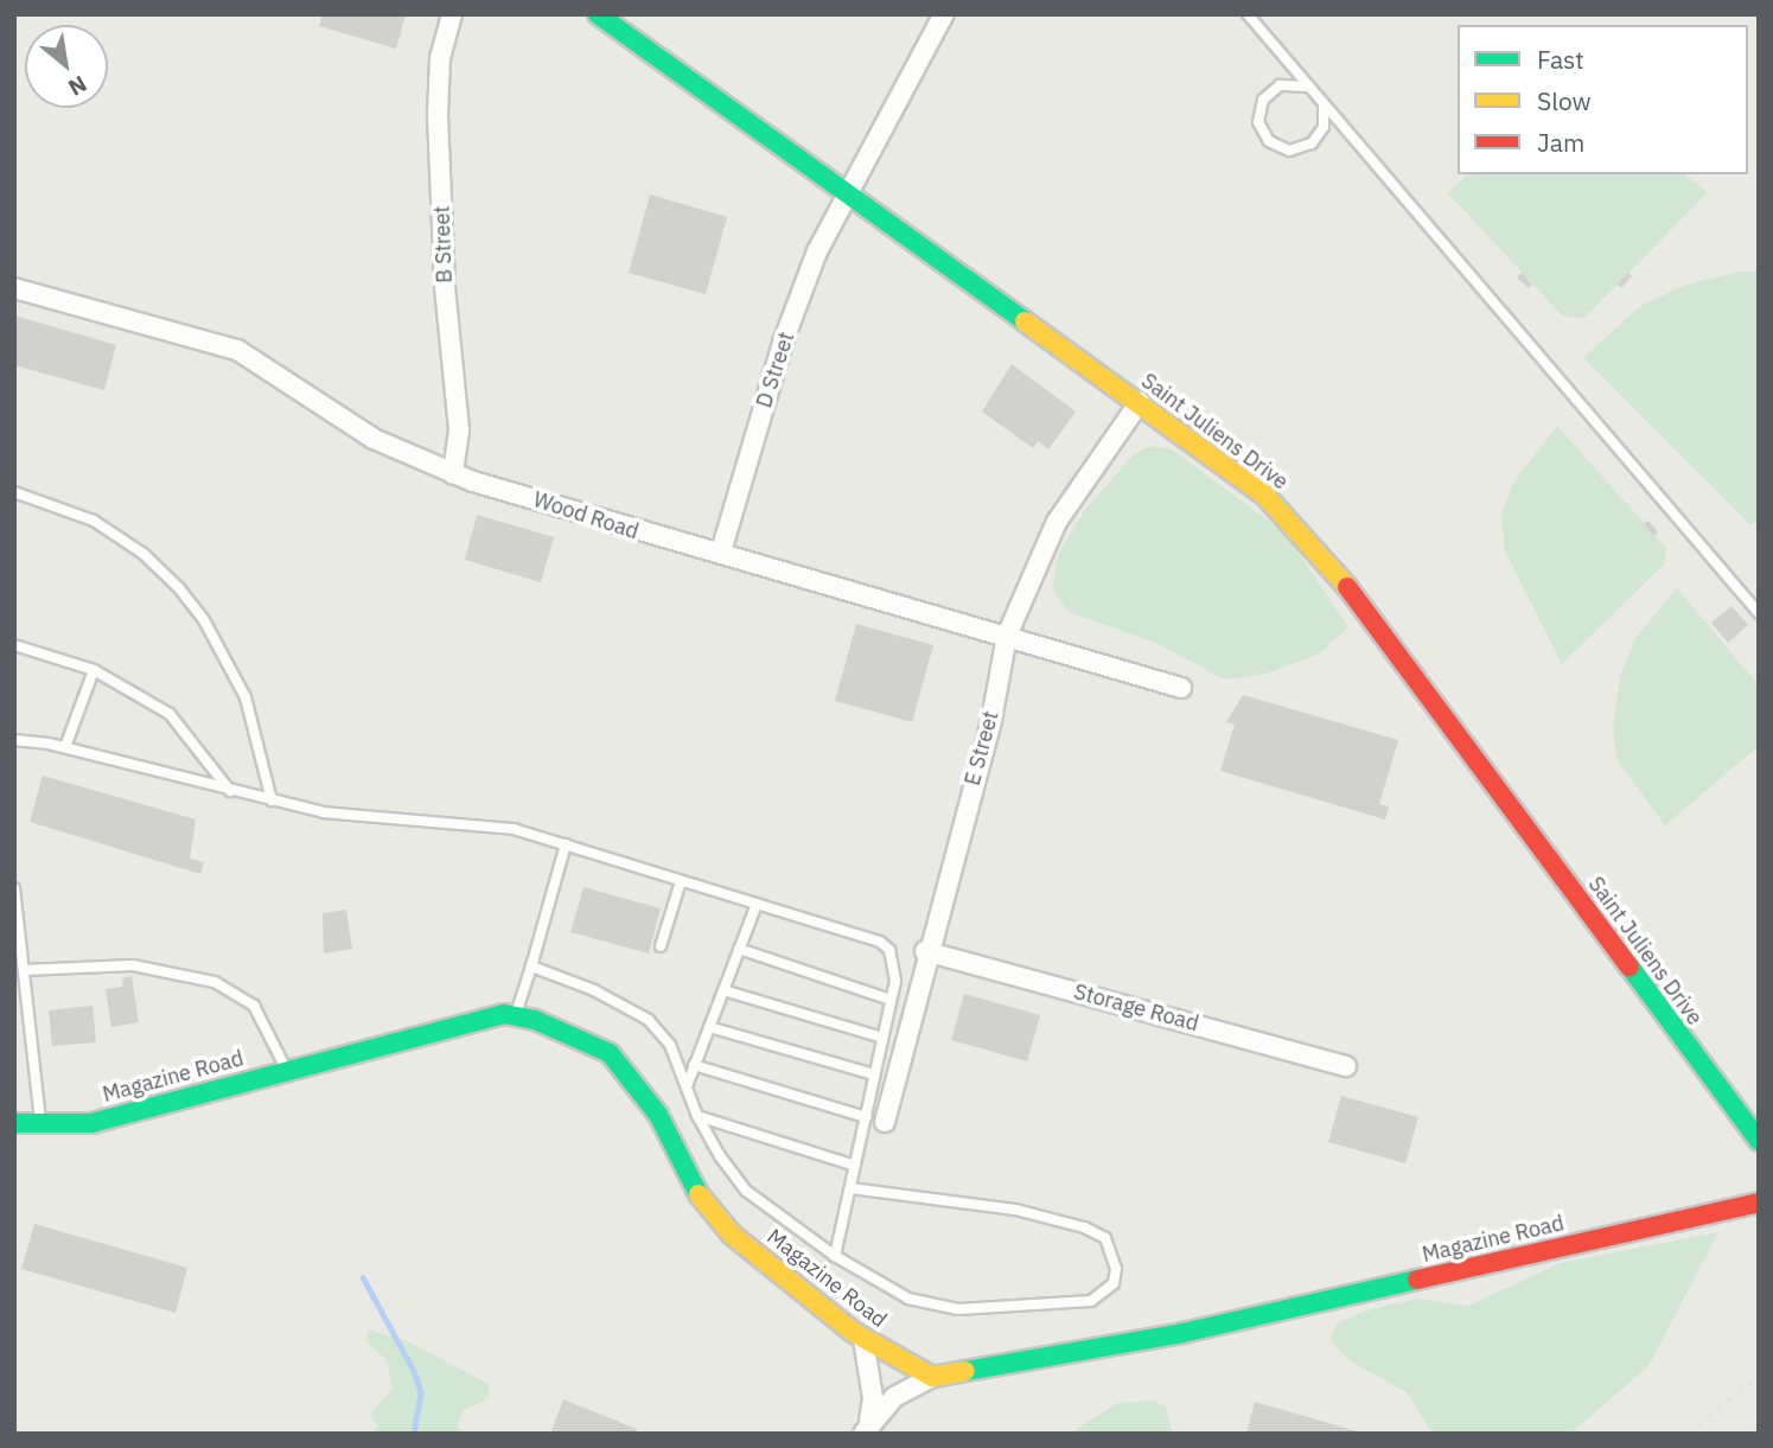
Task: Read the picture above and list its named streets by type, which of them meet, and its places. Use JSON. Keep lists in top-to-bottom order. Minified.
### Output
{"streets":{"street":["B Street","D Street","Saint Juliens Drive","Wood Road","E Street","Storage Road","Magazine Road"]},"crossings":[["B Street","Wood Road"],["D Street","Saint Juliens Drive"],["D Street","Wood Road"],["Saint Juliens Drive","E Street"],["Wood Road","E Street"],["E Street","Storage Road"]],"legend":["Fast","Slow","Jam"],"north":"bottom right"}
